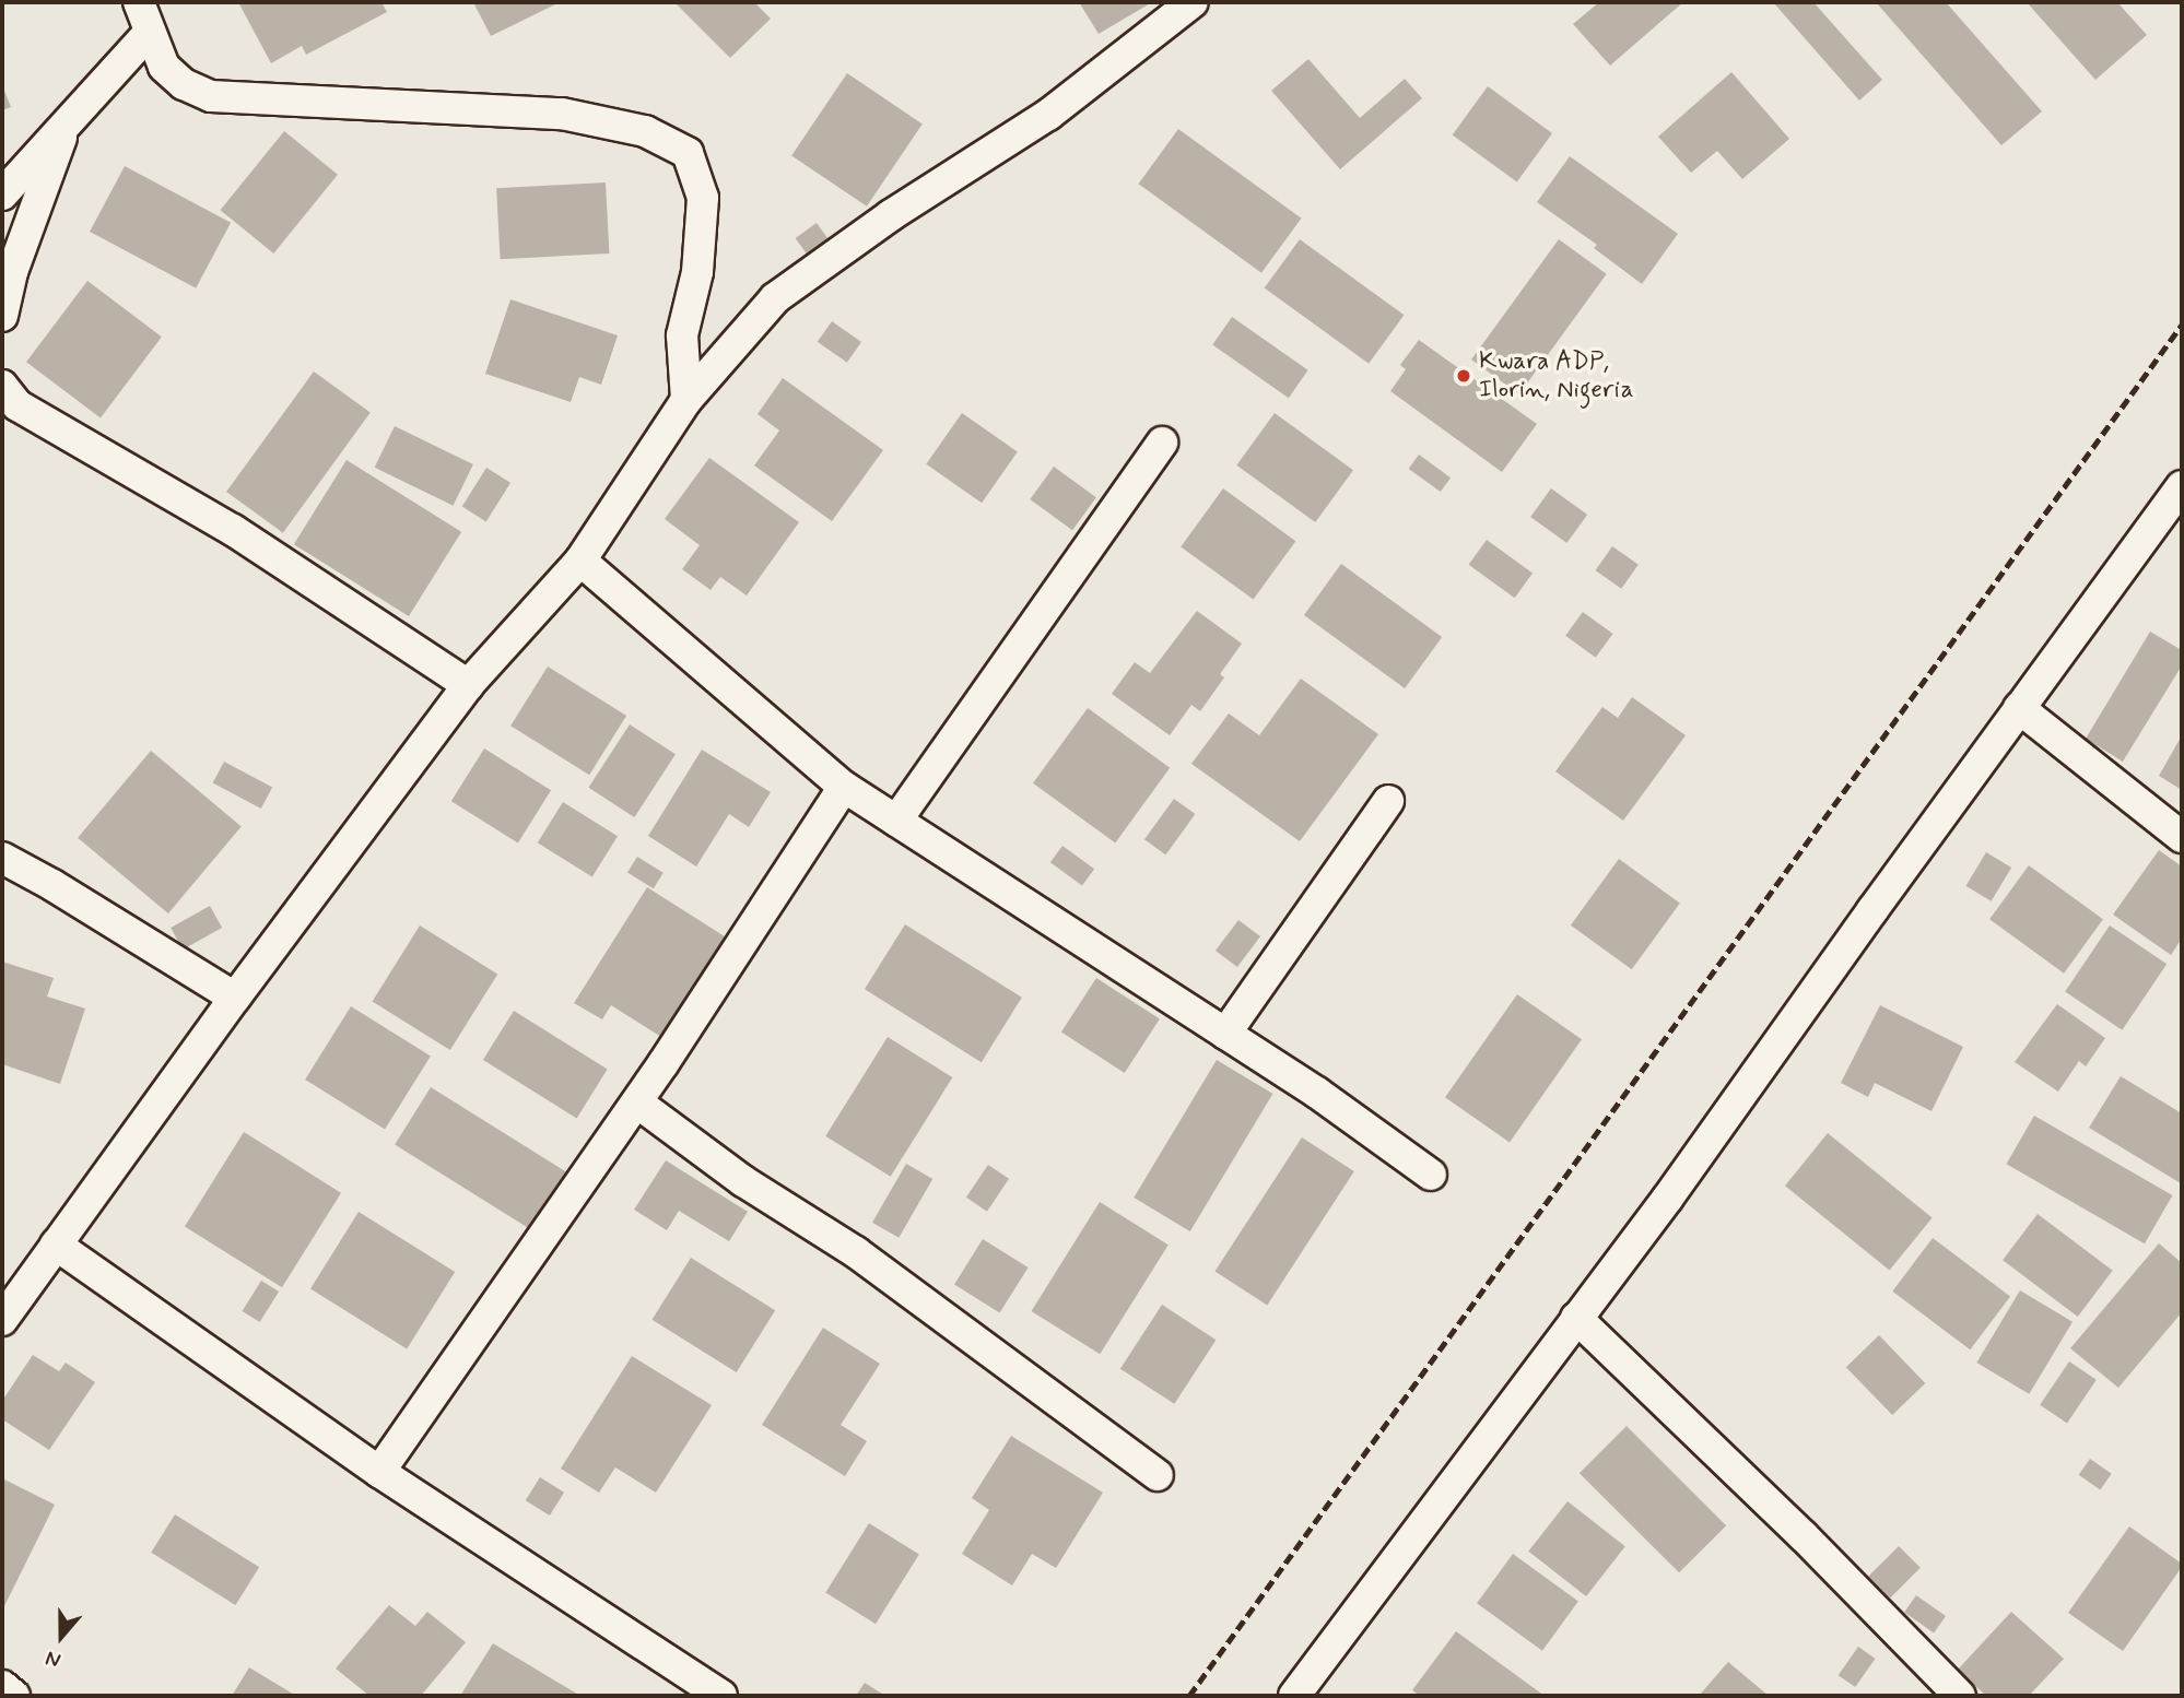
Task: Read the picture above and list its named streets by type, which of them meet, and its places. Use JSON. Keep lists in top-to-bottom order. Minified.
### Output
{"places":["Kwara ADP, Ilorin, Nigeria"],"north":"bottom"}
